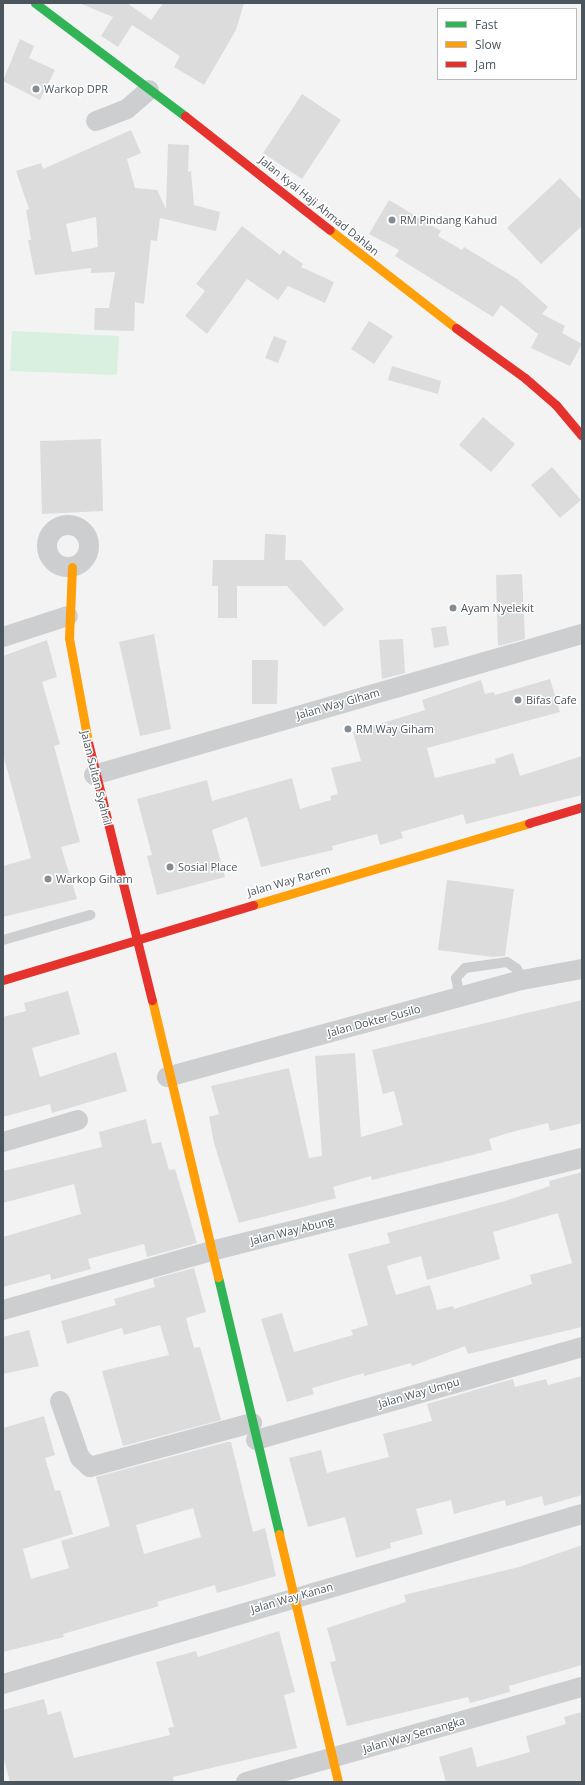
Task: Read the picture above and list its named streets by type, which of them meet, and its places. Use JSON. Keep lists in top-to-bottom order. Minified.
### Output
{"streets":{"street":["Jalan Kyai Haji Ahmad Dahlan","Jalan Way Giham","Jalan Sultan Syahril","Jalan Way Rarem","Jalan Dokter Susilo","Jalan Way Abung","Jalan Way Umpu","Jalan Way Kanan","Jalan Way Semangka"]},"crossings":[["Jalan Way Giham","Jalan Sultan Syahril"],["Jalan Sultan Syahril","Jalan Way Rarem"],["Jalan Sultan Syahril","Jalan Dokter Susilo"],["Jalan Sultan Syahril","Jalan Way Abung"],["Jalan Sultan Syahril","Jalan Way Umpu"],["Jalan Sultan Syahril","Jalan Way Kanan"],["Jalan Sultan Syahril","Jalan Way Semangka"]],"places":["Warkop DPR","RM Pindang Kahud","Ayam Nyelekit","Bifas Cafe","RM Way Giham","Sosial Place","Warkop Giham"],"legend":["Fast","Slow","Jam"]}
